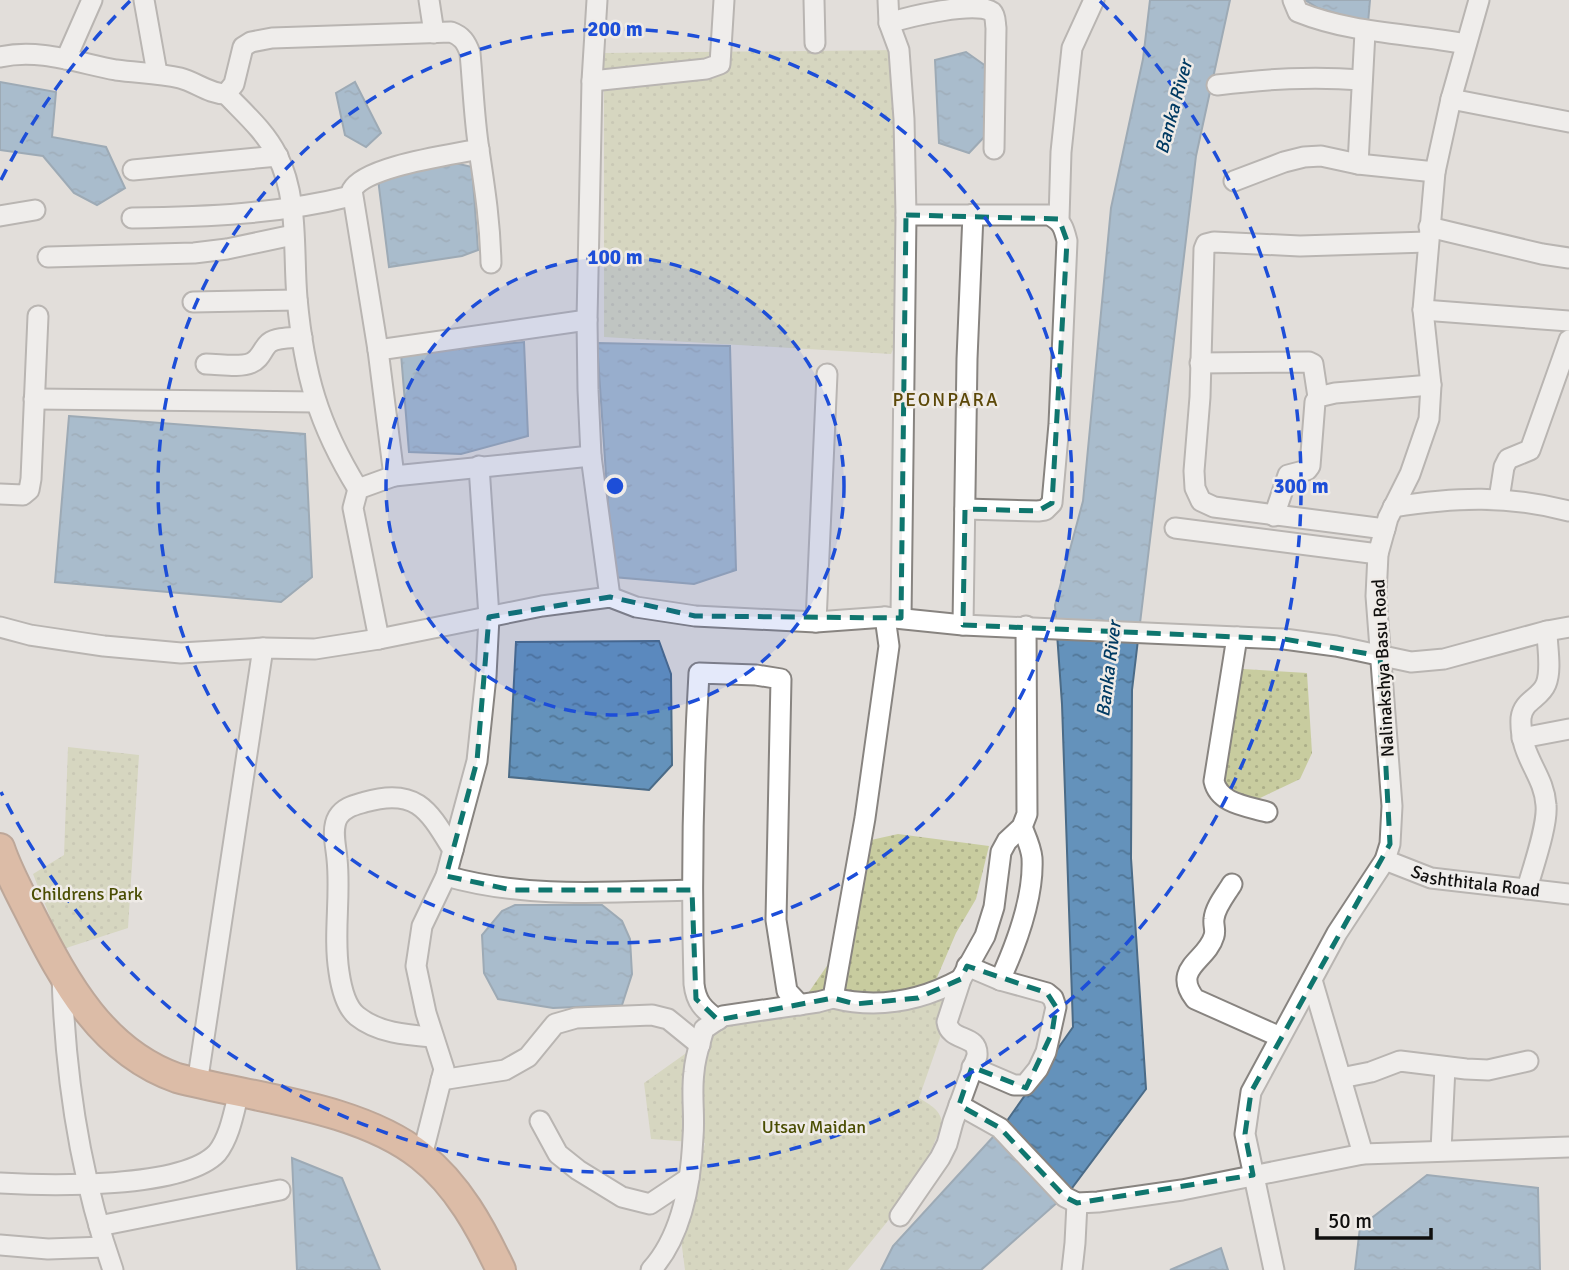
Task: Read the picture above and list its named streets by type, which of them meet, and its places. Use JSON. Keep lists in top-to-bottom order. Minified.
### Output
{"streets":{"street":["Nalinakshya Basu Road","Sashthitala Road"]},"crossings":[["Nalinakshya Basu Road","Sashthitala Road"]],"districts":["PEONPARA"],"water":["Banka River"],"parks":["Childrens Park","Utsav Maidan"],"scale_bar":"50 m","rings":["200 m","100 m","300 m"]}
